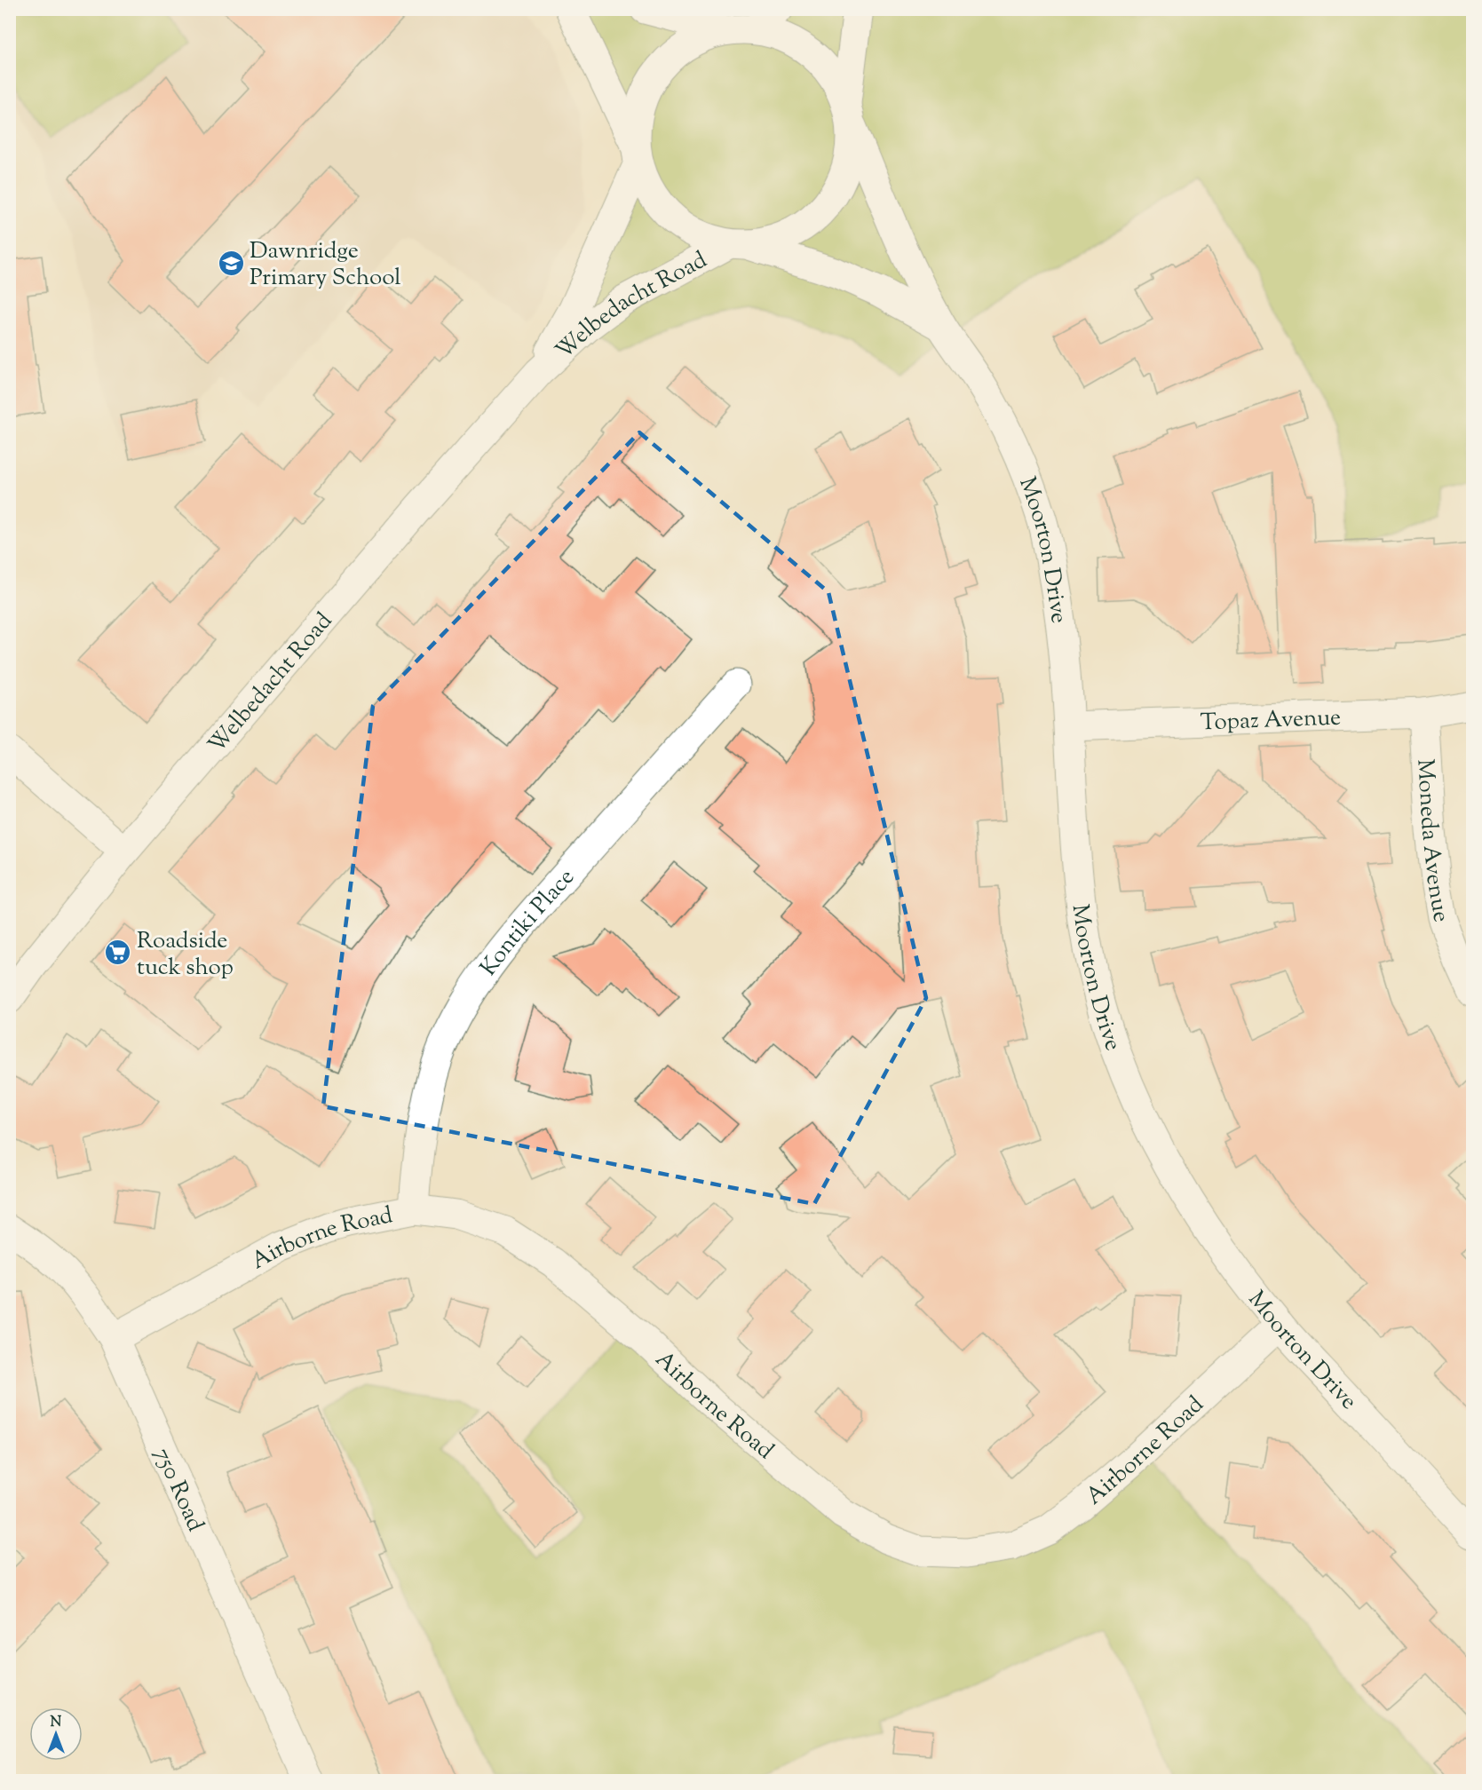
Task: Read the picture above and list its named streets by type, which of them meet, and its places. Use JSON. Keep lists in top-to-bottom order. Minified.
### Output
{"streets":{"street":["Welbedacht Road","Moorton Drive","Topaz Avenue","Moneda Avenue","Kontiki Place","Airborne Road","750 Road"]},"crossings":[["Welbedacht Road","Moorton Drive"],["Moorton Drive","Topaz Avenue"],["Moorton Drive","Airborne Road"],["Topaz Avenue","Moneda Avenue"],["Kontiki Place","Airborne Road"],["Airborne Road","750 Road"]],"places":{"school or university":["Dawnridge Primary School"],"supermarket":["Roadside tuck shop"]},"north":"top"}
